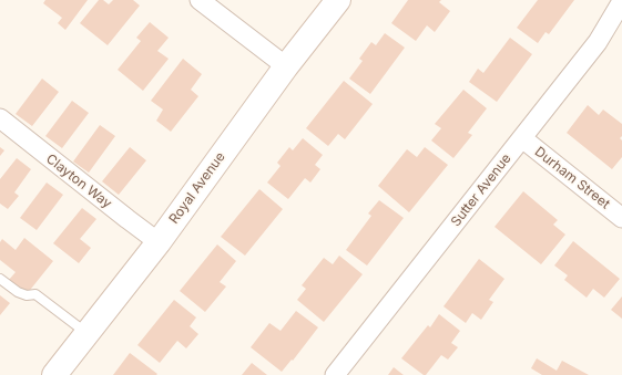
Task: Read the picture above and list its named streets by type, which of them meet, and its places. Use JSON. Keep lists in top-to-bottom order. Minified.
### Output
{"streets":{"main road":["Royal Avenue"],"street":["Durham Street","Clayton Way","Sutter Avenue"]},"crossings":[["Durham Street","Sutter Avenue"],["Clayton Way","Royal Avenue"]]}
